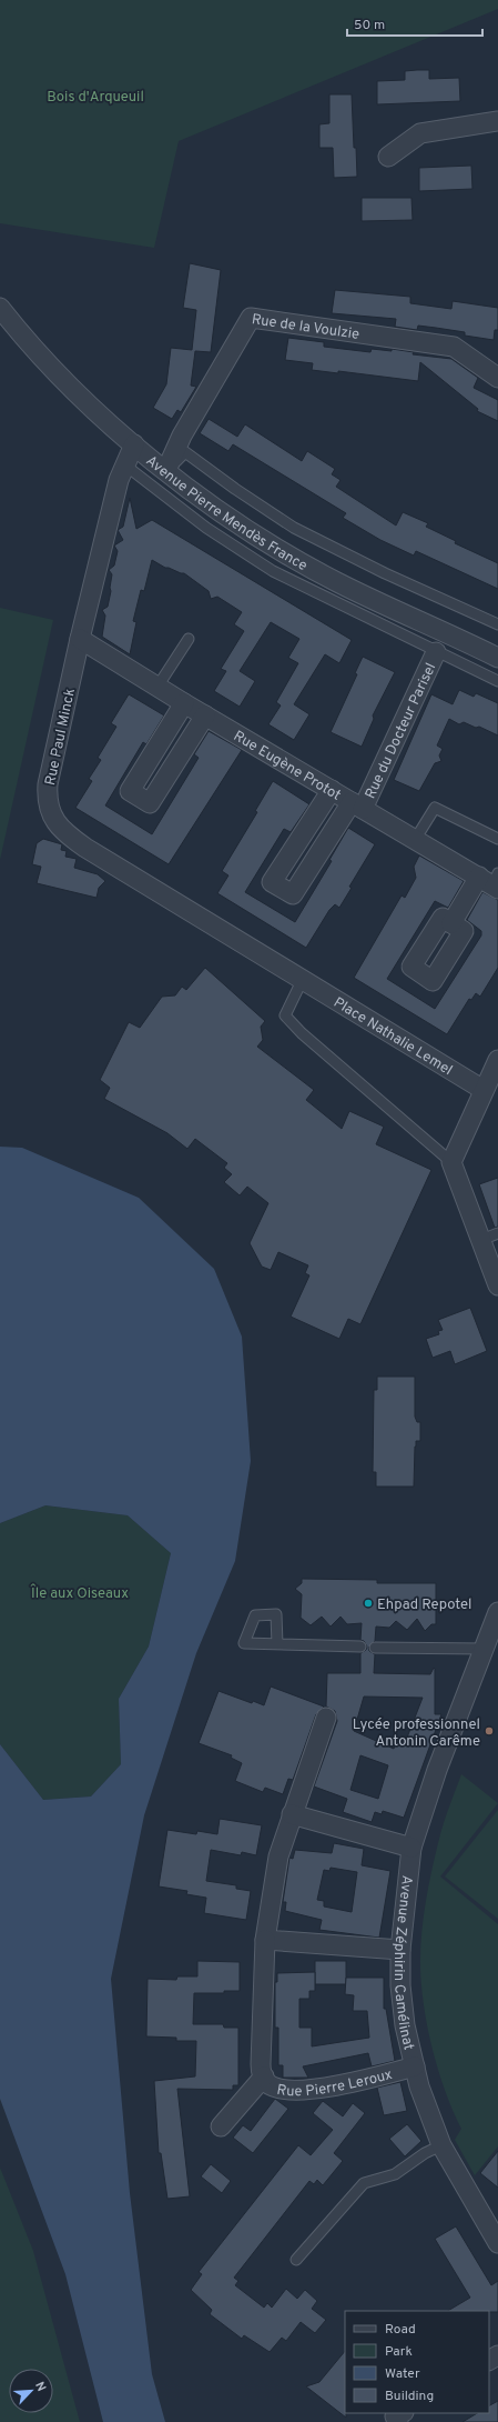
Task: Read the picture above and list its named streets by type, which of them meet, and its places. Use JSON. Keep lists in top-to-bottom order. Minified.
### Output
{"streets":{"street":["Rue de la Voulzie","Avenue Pierre Mendès France","Rue du Docteur Parisel","Rue Paul Minck","Rue Eugène Protot","Place Nathalie Lemel","Avenue Zéphirin Camélinat","Rue Pierre Leroux"]},"crossings":[["Rue de la Voulzie","Avenue Pierre Mendès France"],["Avenue Pierre Mendès France","Rue Paul Minck"],["Rue du Docteur Parisel","Rue Eugène Protot"],["Rue Paul Minck","Rue Eugène Protot"],["Rue Paul Minck","Place Nathalie Lemel"],["Avenue Zéphirin Camélinat","Rue Pierre Leroux"]],"parks":["Bois d'Arqueuil","Île aux Oiseaux"],"places":["Ehpad Repotel","Lycée professionnel Antonin Carême"],"legend":["Road","Park","Water","Building"],"scale_bar":"50 m","north":"top right"}
